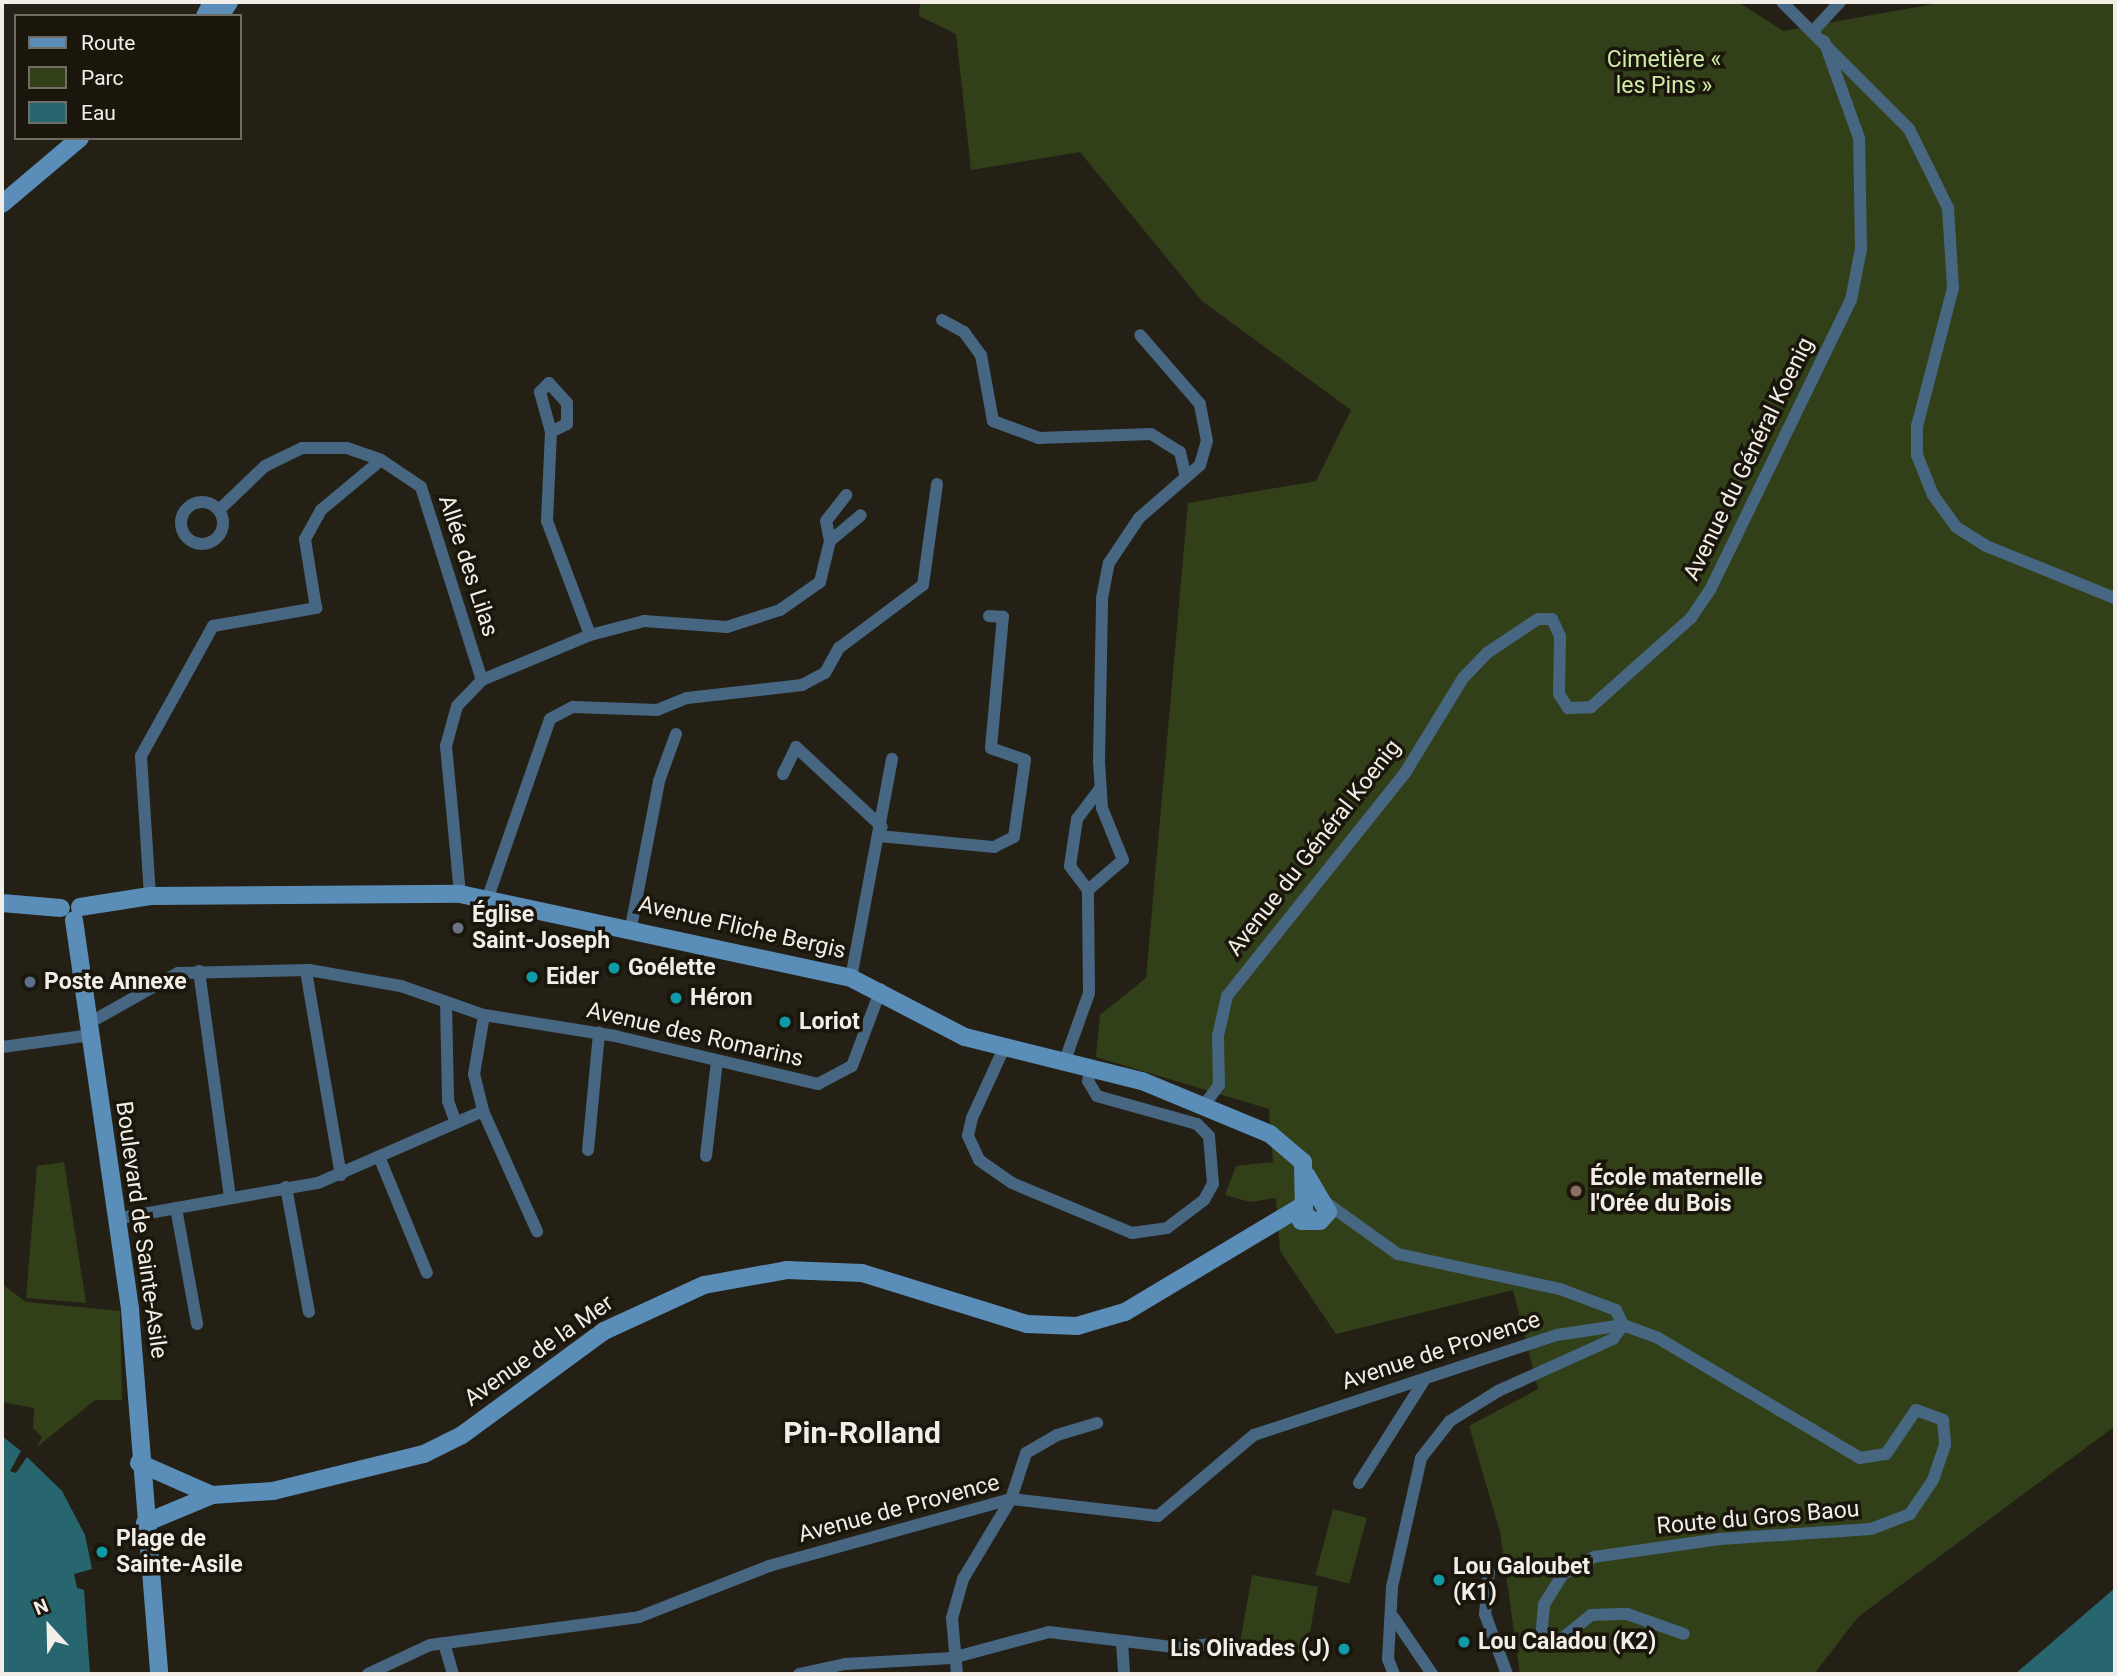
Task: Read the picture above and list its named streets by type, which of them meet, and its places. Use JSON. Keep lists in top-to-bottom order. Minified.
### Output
{"streets":{"street":["Avenue du Général Koenig","Allée des Lilas","Avenue Fliche Bergis","Avenue des Romarins","Boulevard de Sainte-Asile","Avenue de la Mer","Avenue de Provence","Route du Gros Baou"]},"crossings":[["Avenue du Général Koenig","Avenue Fliche Bergis"],["Avenue Fliche Bergis","Avenue des Romarins"],["Avenue Fliche Bergis","Boulevard de Sainte-Asile"],["Avenue Fliche Bergis","Avenue de la Mer"],["Avenue des Romarins","Boulevard de Sainte-Asile"],["Boulevard de Sainte-Asile","Avenue de la Mer"],["Avenue de Provence","Route du Gros Baou"]],"districts":["Pin-Rolland"],"parks":["Cimetière « les Pins »"],"places":["Église Saint-Joseph","Goélette","Eider","Poste Annexe","Héron","Loriot","École maternelle l'Orée du Bois","Plage de Sainte-Asile","Lou Galoubet (K1)","Lou Caladou (K2)","Lis Olivades (J)"],"legend":["Route","Parc","Eau"],"north":"top"}
